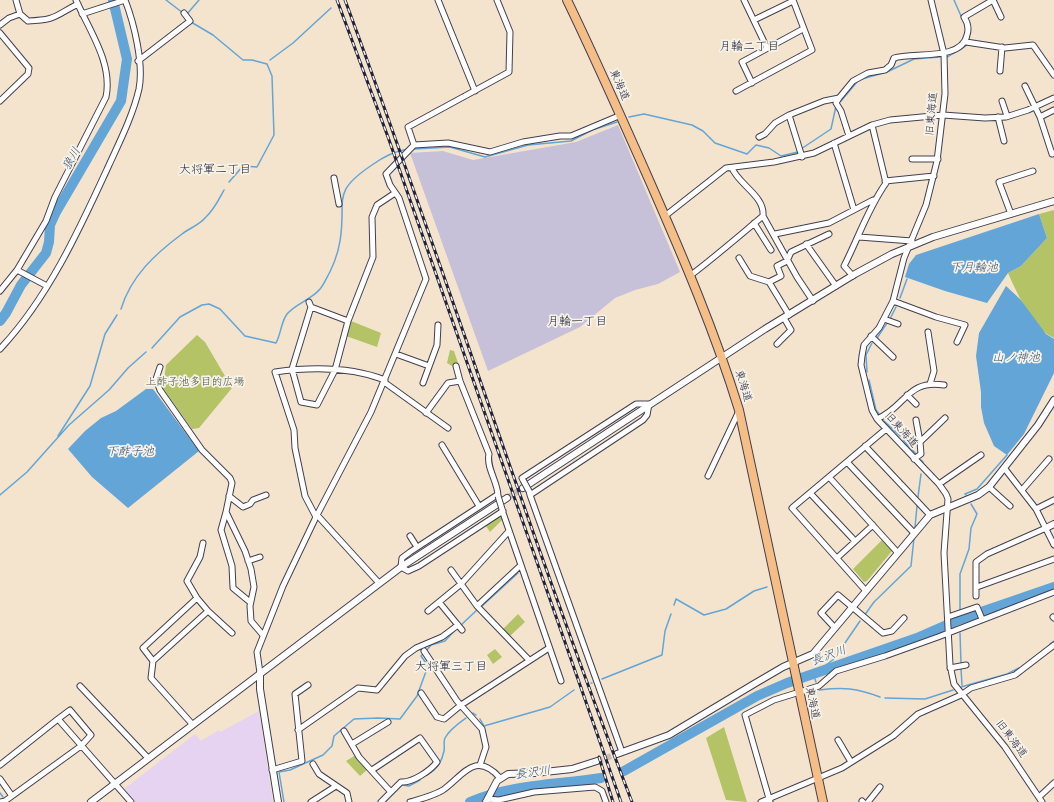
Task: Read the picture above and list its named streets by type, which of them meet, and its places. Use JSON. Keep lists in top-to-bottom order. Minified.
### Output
{"streets":{"highway":["東海道"],"street":["旧東海道"]},"districts":["月輪二丁目","大将軍二丁目","月輪一丁目","大将軍三丁目"],"water":["狼川","下月輪池","山ノ神池","下酢子池","長沢川"],"parks":["上酢子池多目的広場"]}
